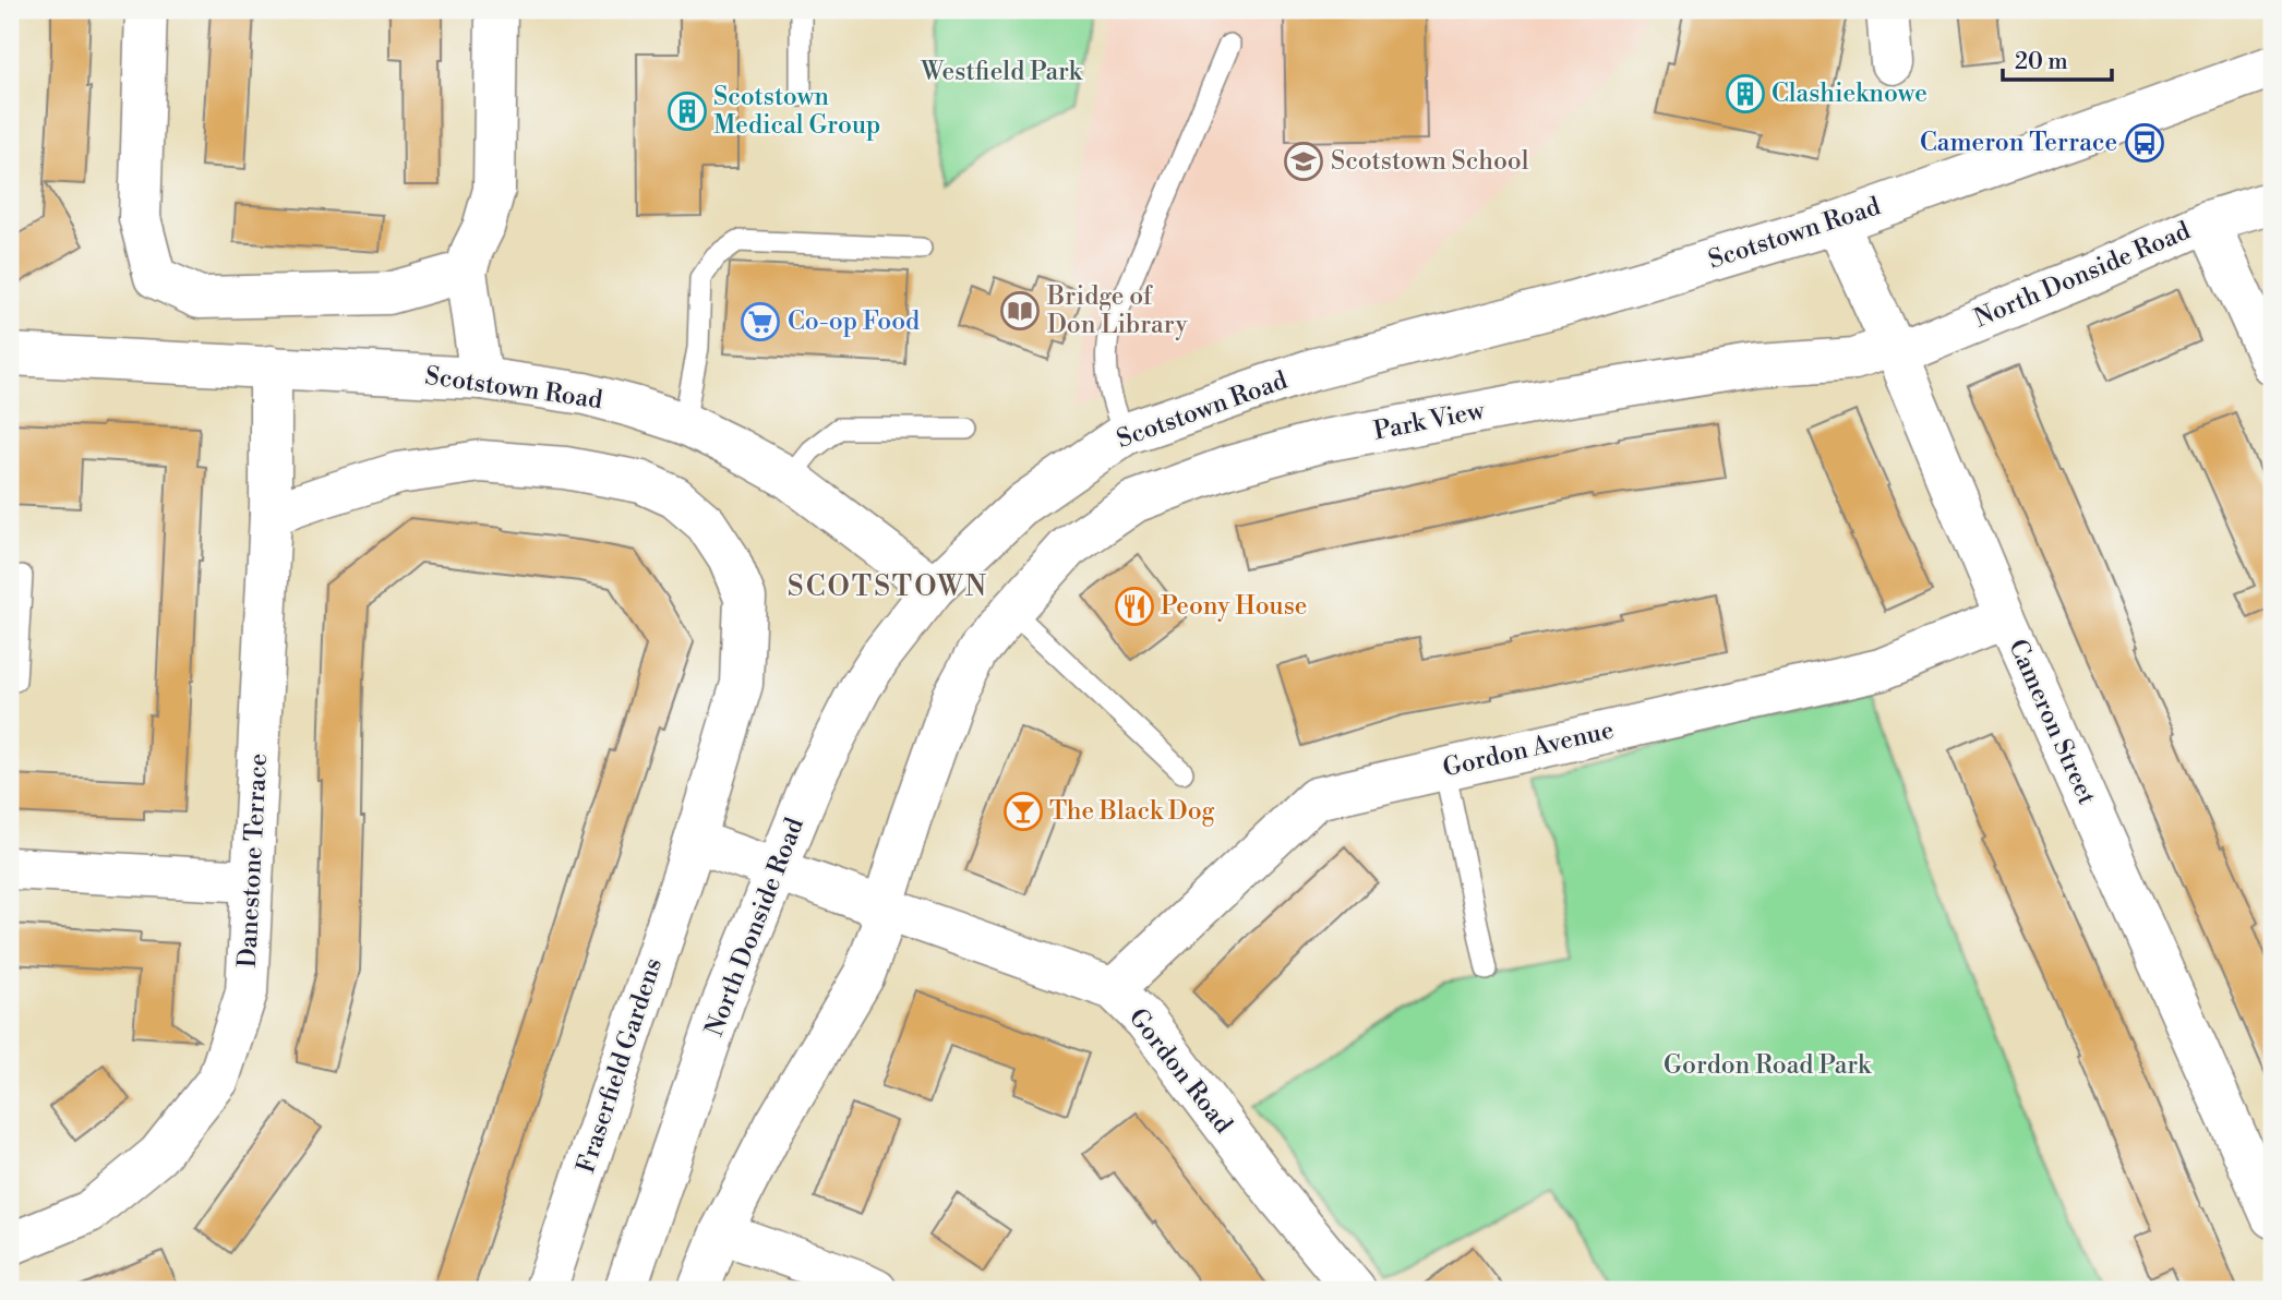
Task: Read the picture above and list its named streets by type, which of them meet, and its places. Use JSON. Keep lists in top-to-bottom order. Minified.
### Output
{"streets":{"street":["Scotstown Road","North Donside Road","Park View","Cameron Street","Gordon Avenue","Danestone Terrace","Fraserfield Gardens","Gordon Road"]},"crossings":[["Scotstown Road","North Donside Road"],["Scotstown Road","Cameron Street"],["Scotstown Road","Danestone Terrace"],["North Donside Road","Park View"],["North Donside Road","Cameron Street"],["North Donside Road","Gordon Road"],["Park View","Cameron Street"],["Cameron Street","Gordon Avenue"],["Gordon Avenue","Gordon Road"],["Danestone Terrace","Fraserfield Gardens"]],"districts":["SCOTSTOWN"],"parks":["Westfield Park","Gordon Road Park"],"places":{"building":["Clashieknowe","Scotstown Medical Group"],"bus stop":["Cameron Terrace"],"school or university":["Scotstown School"],"library":["Bridge of Don Library"],"supermarket":["Co-op Food"],"restaurant":["Peony House"],"bar":["The Black Dog"]},"scale_bar":"20 m"}
